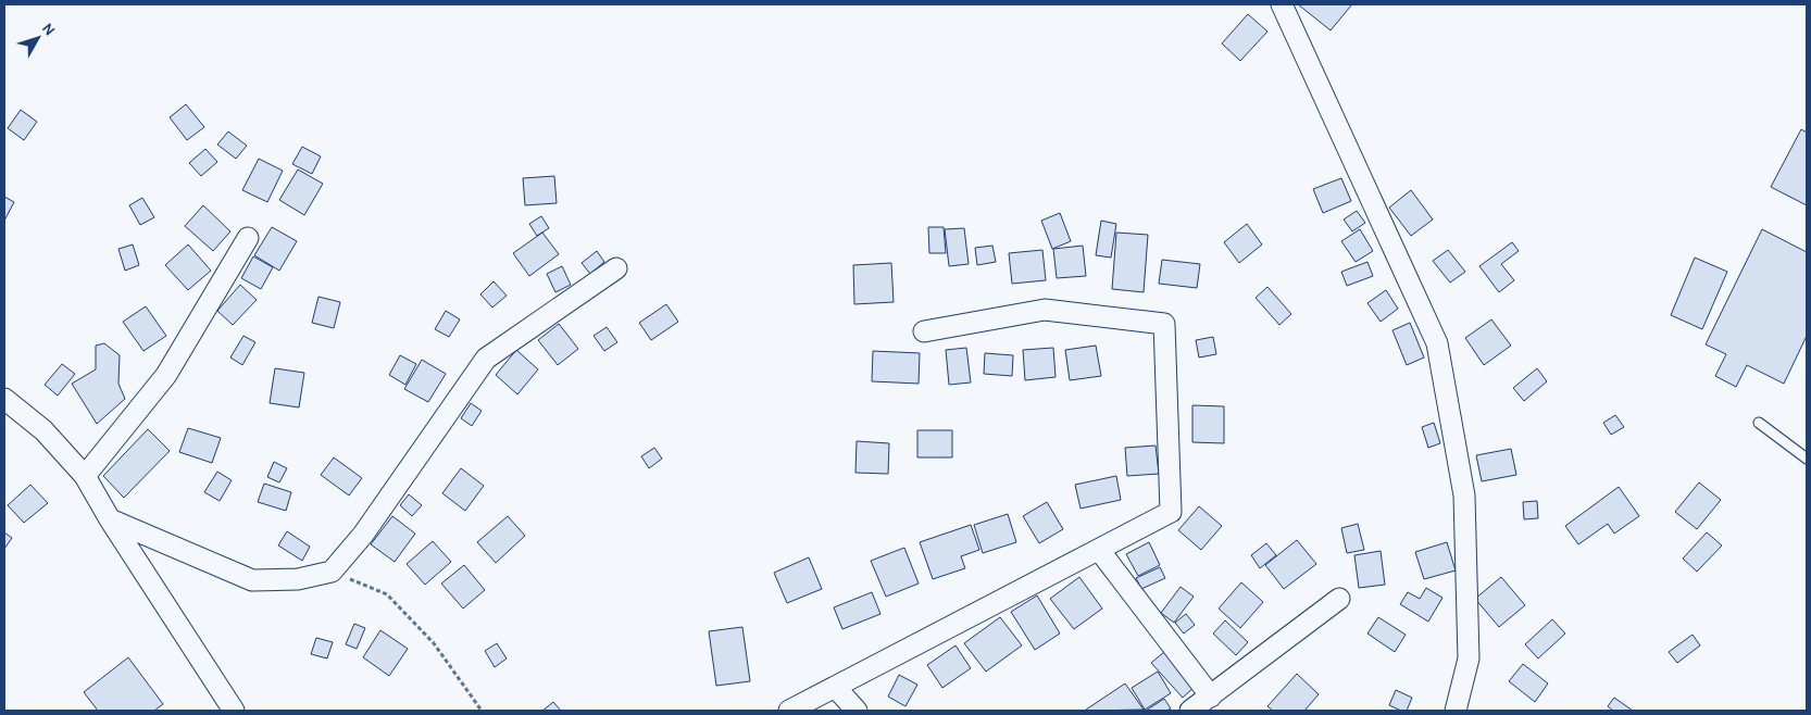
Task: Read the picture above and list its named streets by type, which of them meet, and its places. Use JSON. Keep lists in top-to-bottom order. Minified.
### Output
{"north":"top right"}
